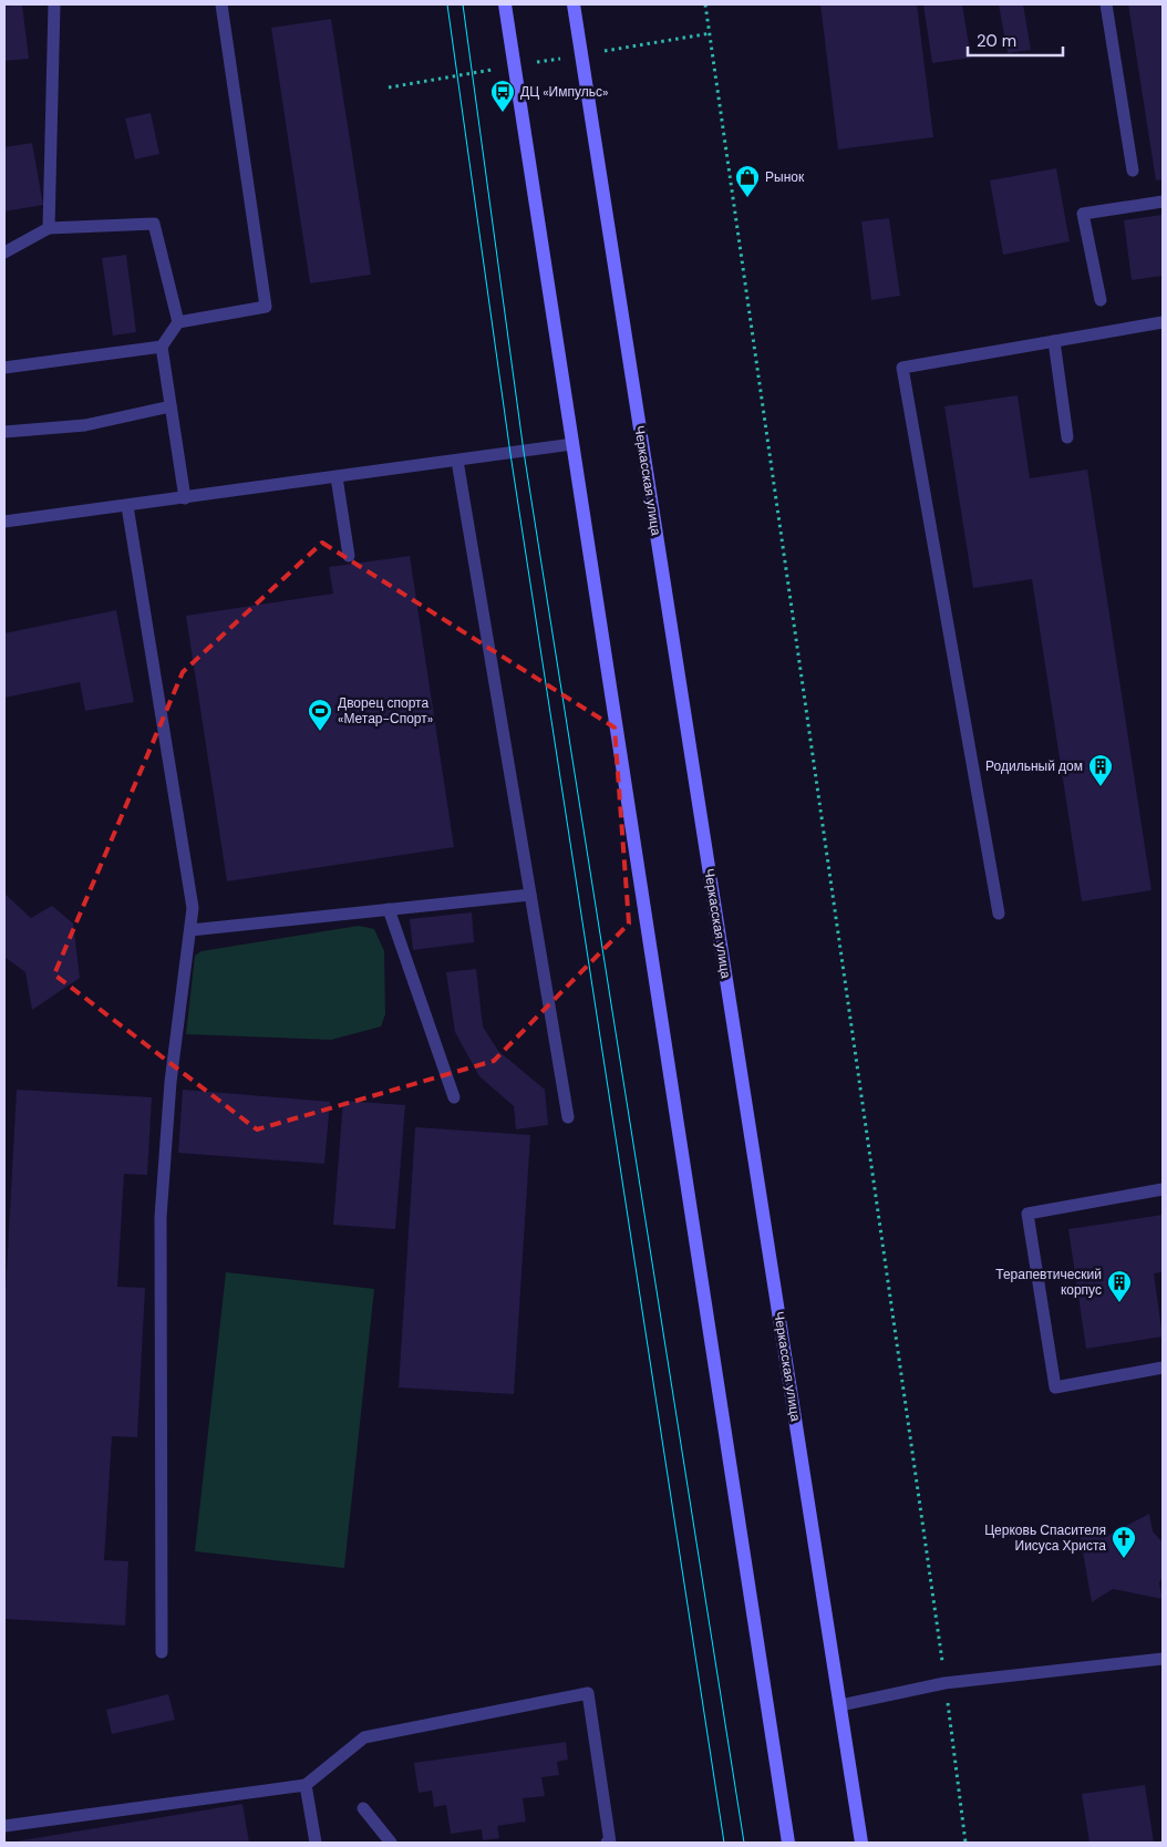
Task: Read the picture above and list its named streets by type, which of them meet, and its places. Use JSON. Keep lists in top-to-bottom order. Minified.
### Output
{"streets":{"main road":["Черкасская улица"]},"places":{"bus stop":["ДЦ «Импульс»"],"shop":["Рынок"],"sports":["Дворец спорта «Метар-Спорт»"],"building":["Родильный дом","Терапевтический корпус"],"church":["Церковь Спасителя Иисуса Христа"]},"scale_bar":"20 m"}
